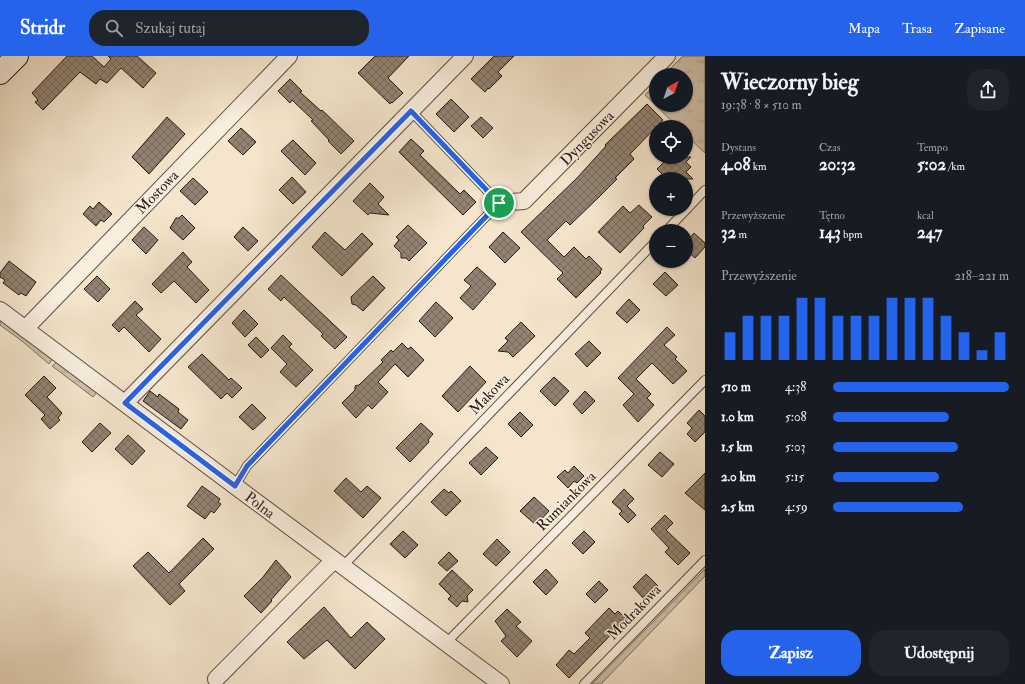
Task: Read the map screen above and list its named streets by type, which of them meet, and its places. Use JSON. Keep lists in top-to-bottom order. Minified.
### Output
{"streets":{"street":["Dyngusowa","Mostowa","Polna"],"lane":["Makowa","Rumiankowa","Modrakowa"]},"crossings":[["Mostowa","Polna"],["Makowa","Polna"],["Rumiankowa","Polna"]],"north":"top right","page":{"header":"Stridr","search":"Szukaj tutaj","nav":["Mapa","Trasa","Zapisane"],"heading":["Wieczorny bieg","19:38 · 8 × 510 m"],"map_buttons":["+","−"],"stats":[["Dystans","4.08 km"],["Czas","20:32"],["Tempo","5:02 /km"],["Przewyższenie","32 m"],["Tętno","143 bpm"],["kcal","247"]],"chart":["Przewyższenie","218–221 m"],"list":[{"name":"510 m","note":"4:38"},{"name":"1.0 km","note":"5:08"},{"name":"1.5 km","note":"5:03"},{"name":"2.0 km","note":"5:15"},{"name":"2.5 km","note":"4:59"}],"buttons":["Zapisz","Udostępnij"]}}
